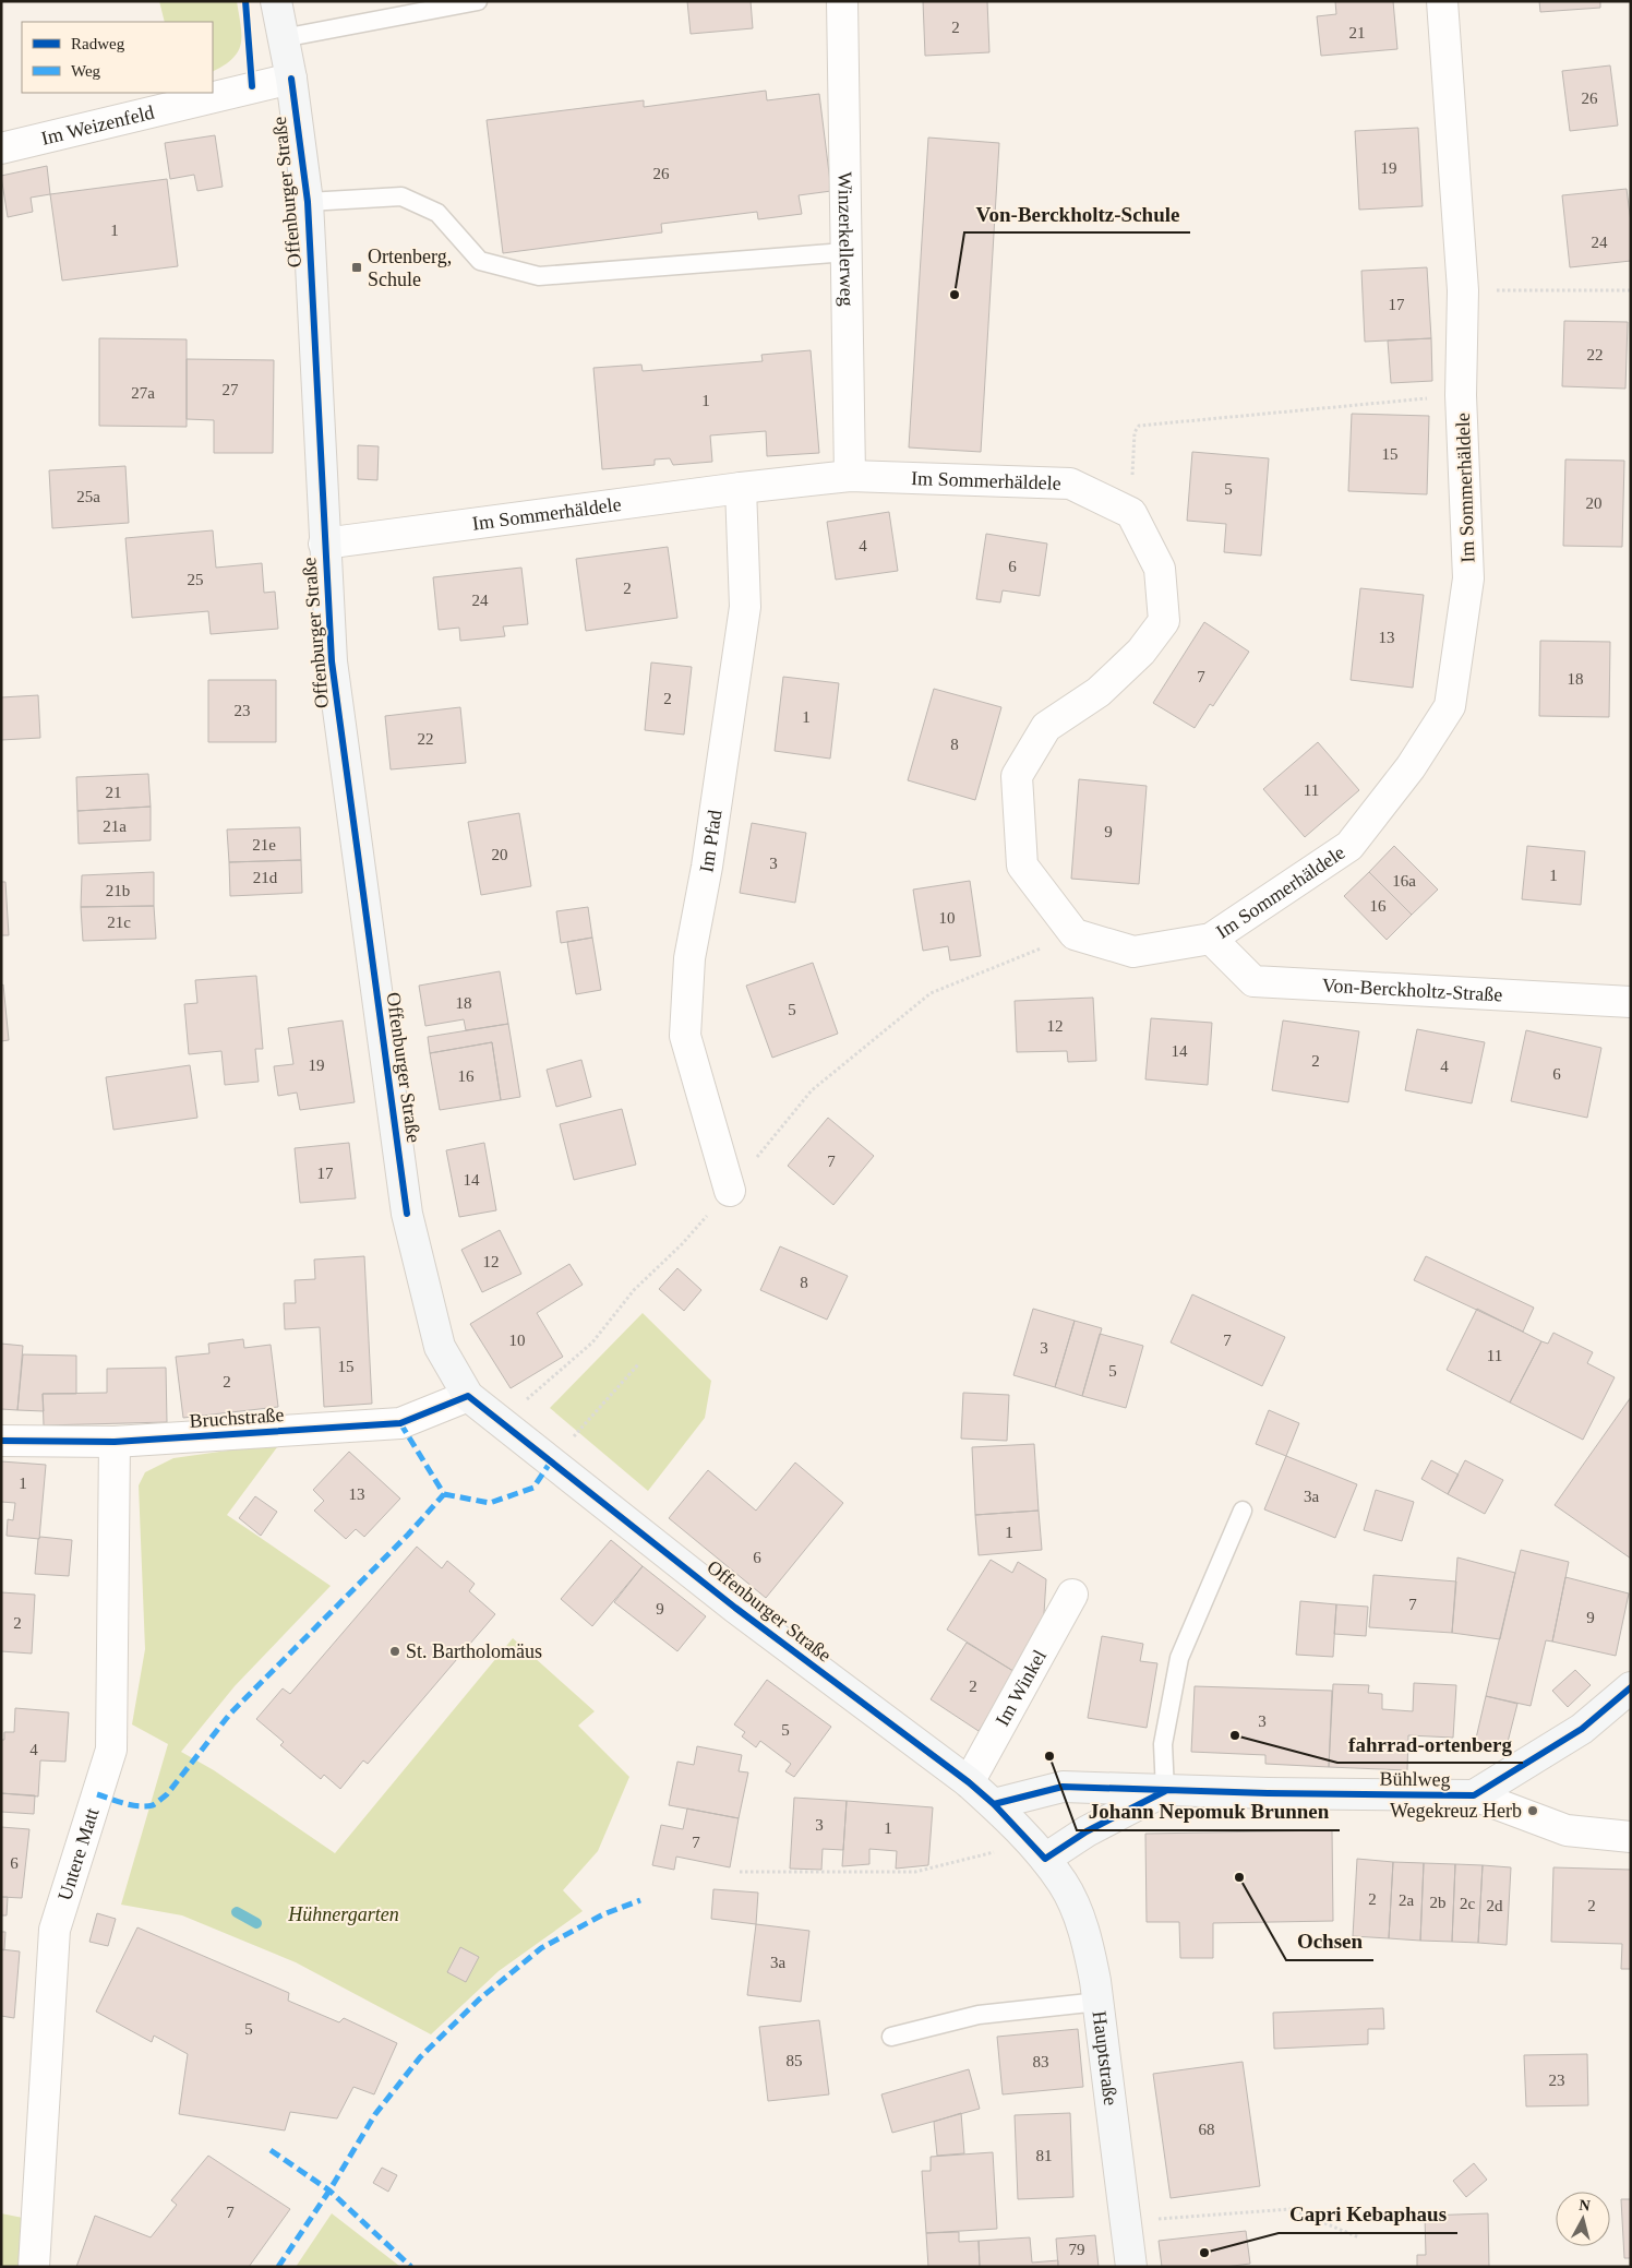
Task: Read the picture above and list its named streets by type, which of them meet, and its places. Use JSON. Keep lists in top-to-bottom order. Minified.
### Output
{"streets":{"street":["Im Weizenfeld","Offenburger Straße","Winzerkellerweg","Im Sommerhäldele","Im Pfad","Von-Berckholtz-Straße","Bruchstraße","Im Winkel","Bühlweg","Untere Matt","Hauptstraße"]},"crossings":[["Im Weizenfeld","Offenburger Straße"],["Offenburger Straße","Im Sommerhäldele"],["Offenburger Straße","Bruchstraße"],["Offenburger Straße","Im Winkel"],["Offenburger Straße","Bühlweg"],["Offenburger Straße","Hauptstraße"],["Winzerkellerweg","Im Sommerhäldele"],["Im Sommerhäldele","Im Pfad"],["Im Sommerhäldele","Von-Berckholtz-Straße"],["Bruchstraße","Untere Matt"],["Bühlweg","Hauptstraße"]],"parks":["Hühnergarten"],"places":{"transit":["Ortenberg, Schule"],"other":["Von-Berckholtz-Schule","St. Bartholomäus","fahrrad-ortenberg","Johann Nepomuk Brunnen","Wegekreuz Herb","Ochsen","Capri Kebaphaus"]},"house_numbers":["2","21","26","19","26","1","24","17","22","27","27a","1","15","5","25a","20","4","6","25","2","24","13","7","18","2","23","1","22","8","11","21","21a","9","21e","20","3","1","21d","16a","21b","16","10","21c","18","5","12","14","2","19","4","6","16","7","17","14","12","8","10","7","3","11","15","5","2","1","13","3a","1","6","7","9","9","2","2","3","5","4","3","1","7","6","2","2a","2b","2c","2d","2","3a","5","85","83","23","68","81","7","79"],"legend":["Radweg","Weg"],"north":"top"}
